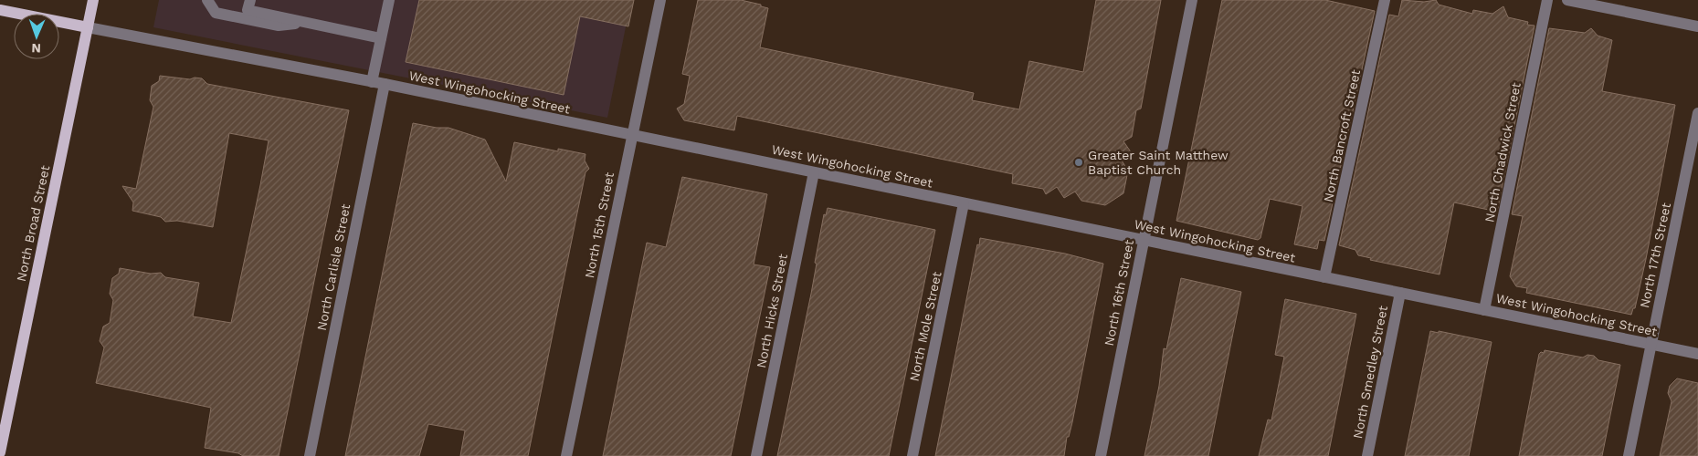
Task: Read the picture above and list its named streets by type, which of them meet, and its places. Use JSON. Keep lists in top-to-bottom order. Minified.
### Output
{"streets":{"main road":["West Wingohocking Street","North Broad Street"],"street":["North Bancroft Street","North Chadwick Street","North 15th Street","North 17th Street","North Carlisle Street","North 16th Street","North Hicks Street","North Mole Street","North Smedley Street"]},"crossings":[["West Wingohocking Street","North Bancroft Street"],["West Wingohocking Street","North Chadwick Street"],["West Wingohocking Street","North Broad Street"],["West Wingohocking Street","North 15th Street"],["West Wingohocking Street","North 17th Street"],["West Wingohocking Street","North Carlisle Street"],["West Wingohocking Street","North 16th Street"],["West Wingohocking Street","North Hicks Street"],["West Wingohocking Street","North Mole Street"],["West Wingohocking Street","North Smedley Street"]],"places":["Greater Saint Matthew Baptist Church"],"north":"bottom"}
